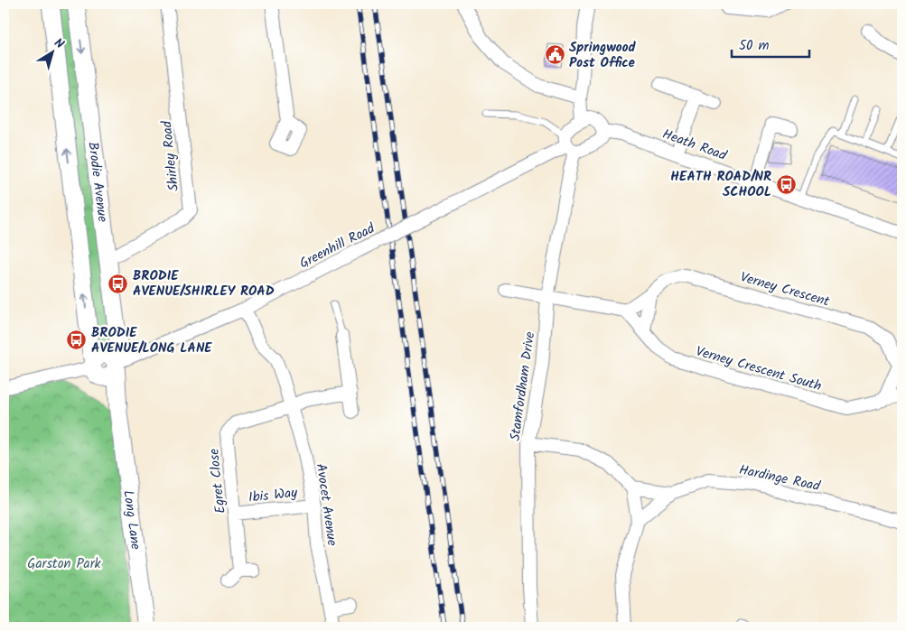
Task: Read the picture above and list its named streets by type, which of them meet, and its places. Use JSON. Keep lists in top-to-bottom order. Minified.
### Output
{"streets":{"street":["Heath Road","Shirley Road","Brodie Avenue","Greenhill Road","Verney Crescent","Verney Crescent South","Stamfordham Drive","Hardinge Road","Egret Close","Ibis Way","Avocet Avenue","Long Lane"]},"crossings":[["Heath Road","Greenhill Road"],["Heath Road","Stamfordham Drive"],["Shirley Road","Brodie Avenue"],["Brodie Avenue","Greenhill Road"],["Brodie Avenue","Long Lane"],["Greenhill Road","Stamfordham Drive"],["Greenhill Road","Avocet Avenue"],["Greenhill Road","Long Lane"],["Verney Crescent","Verney Crescent South"],["Egret Close","Ibis Way"],["Egret Close","Avocet Avenue"],["Ibis Way","Avocet Avenue"]],"parks":["Garston Park"],"places":{"public building":["Springwood Post Office"],"bus stop":["HEATH ROAD/NR SCHOOL","BRODIE AVENUE/SHIRLEY ROAD","BRODIE AVENUE/LONG LANE"]},"scale_bar":"50 m","north":"top right"}
